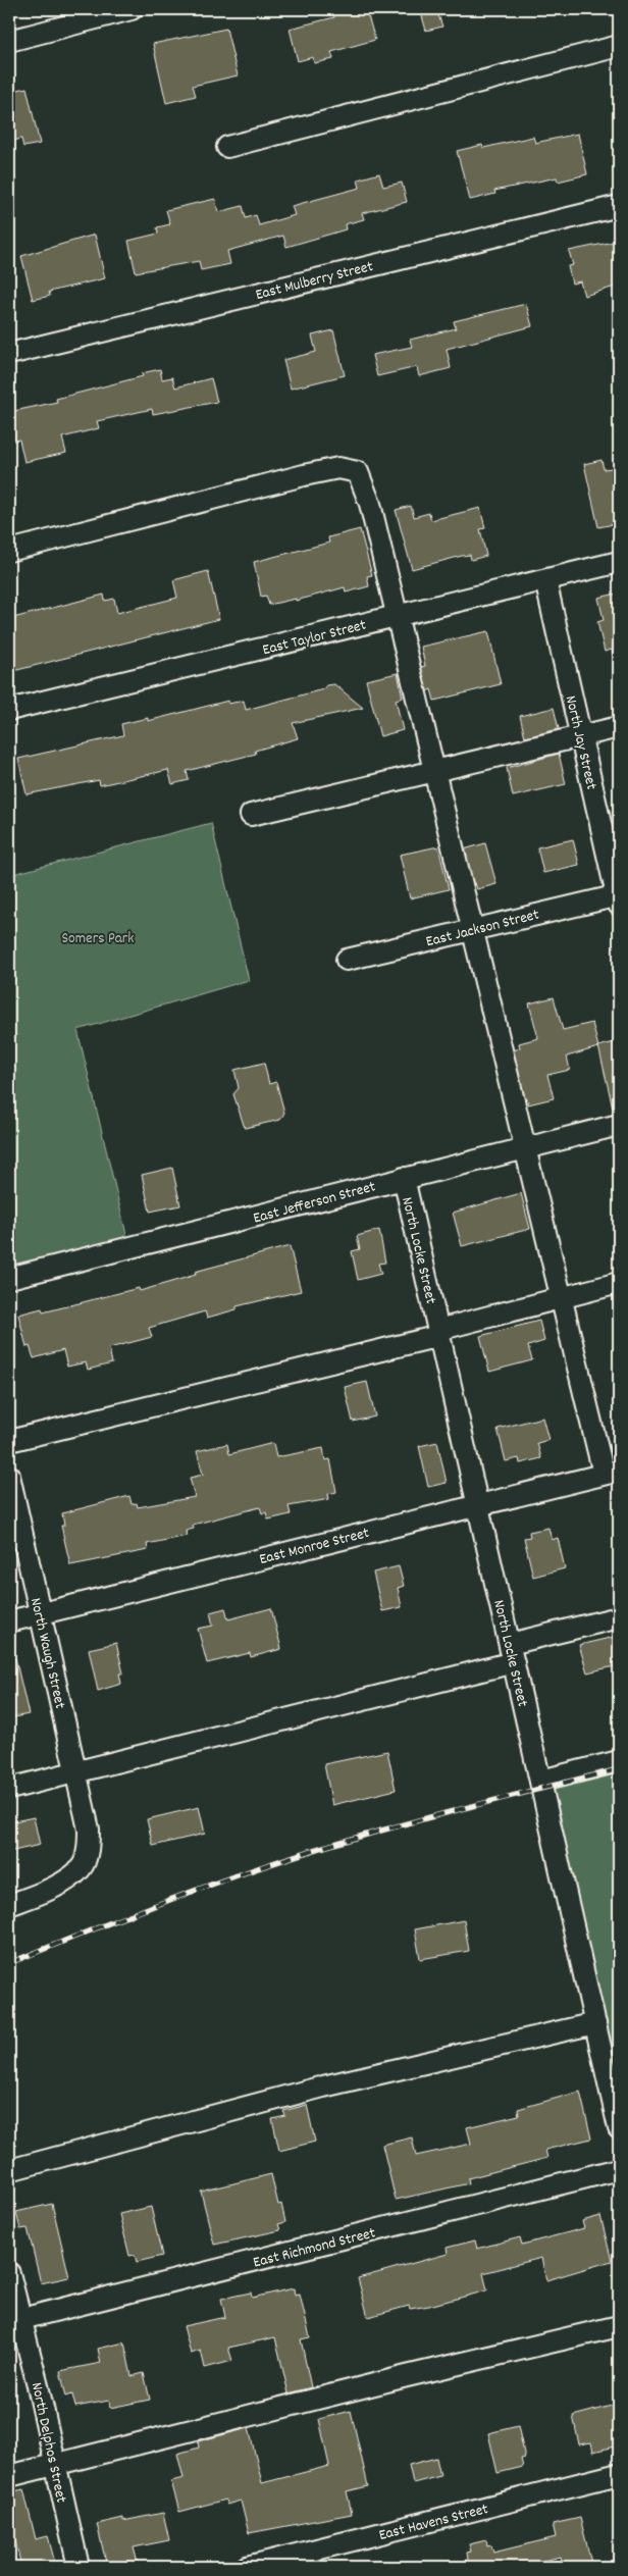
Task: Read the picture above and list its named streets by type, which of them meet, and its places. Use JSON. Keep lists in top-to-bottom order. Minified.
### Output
{"streets":{"street":["East Mulberry Street","East Taylor Street","North Jay Street","East Jackson Street","East Jefferson Street","North Locke Street","East Monroe Street","North Waugh Street","East Richmond Street","North Delphos Street","East Havens Street"]},"crossings":[["East Taylor Street","North Jay Street"],["North Jay Street","East Jackson Street"],["East Jefferson Street","North Locke Street"],["North Locke Street","East Monroe Street"],["East Monroe Street","North Waugh Street"],["East Richmond Street","North Delphos Street"]],"parks":["Somers Park"]}
